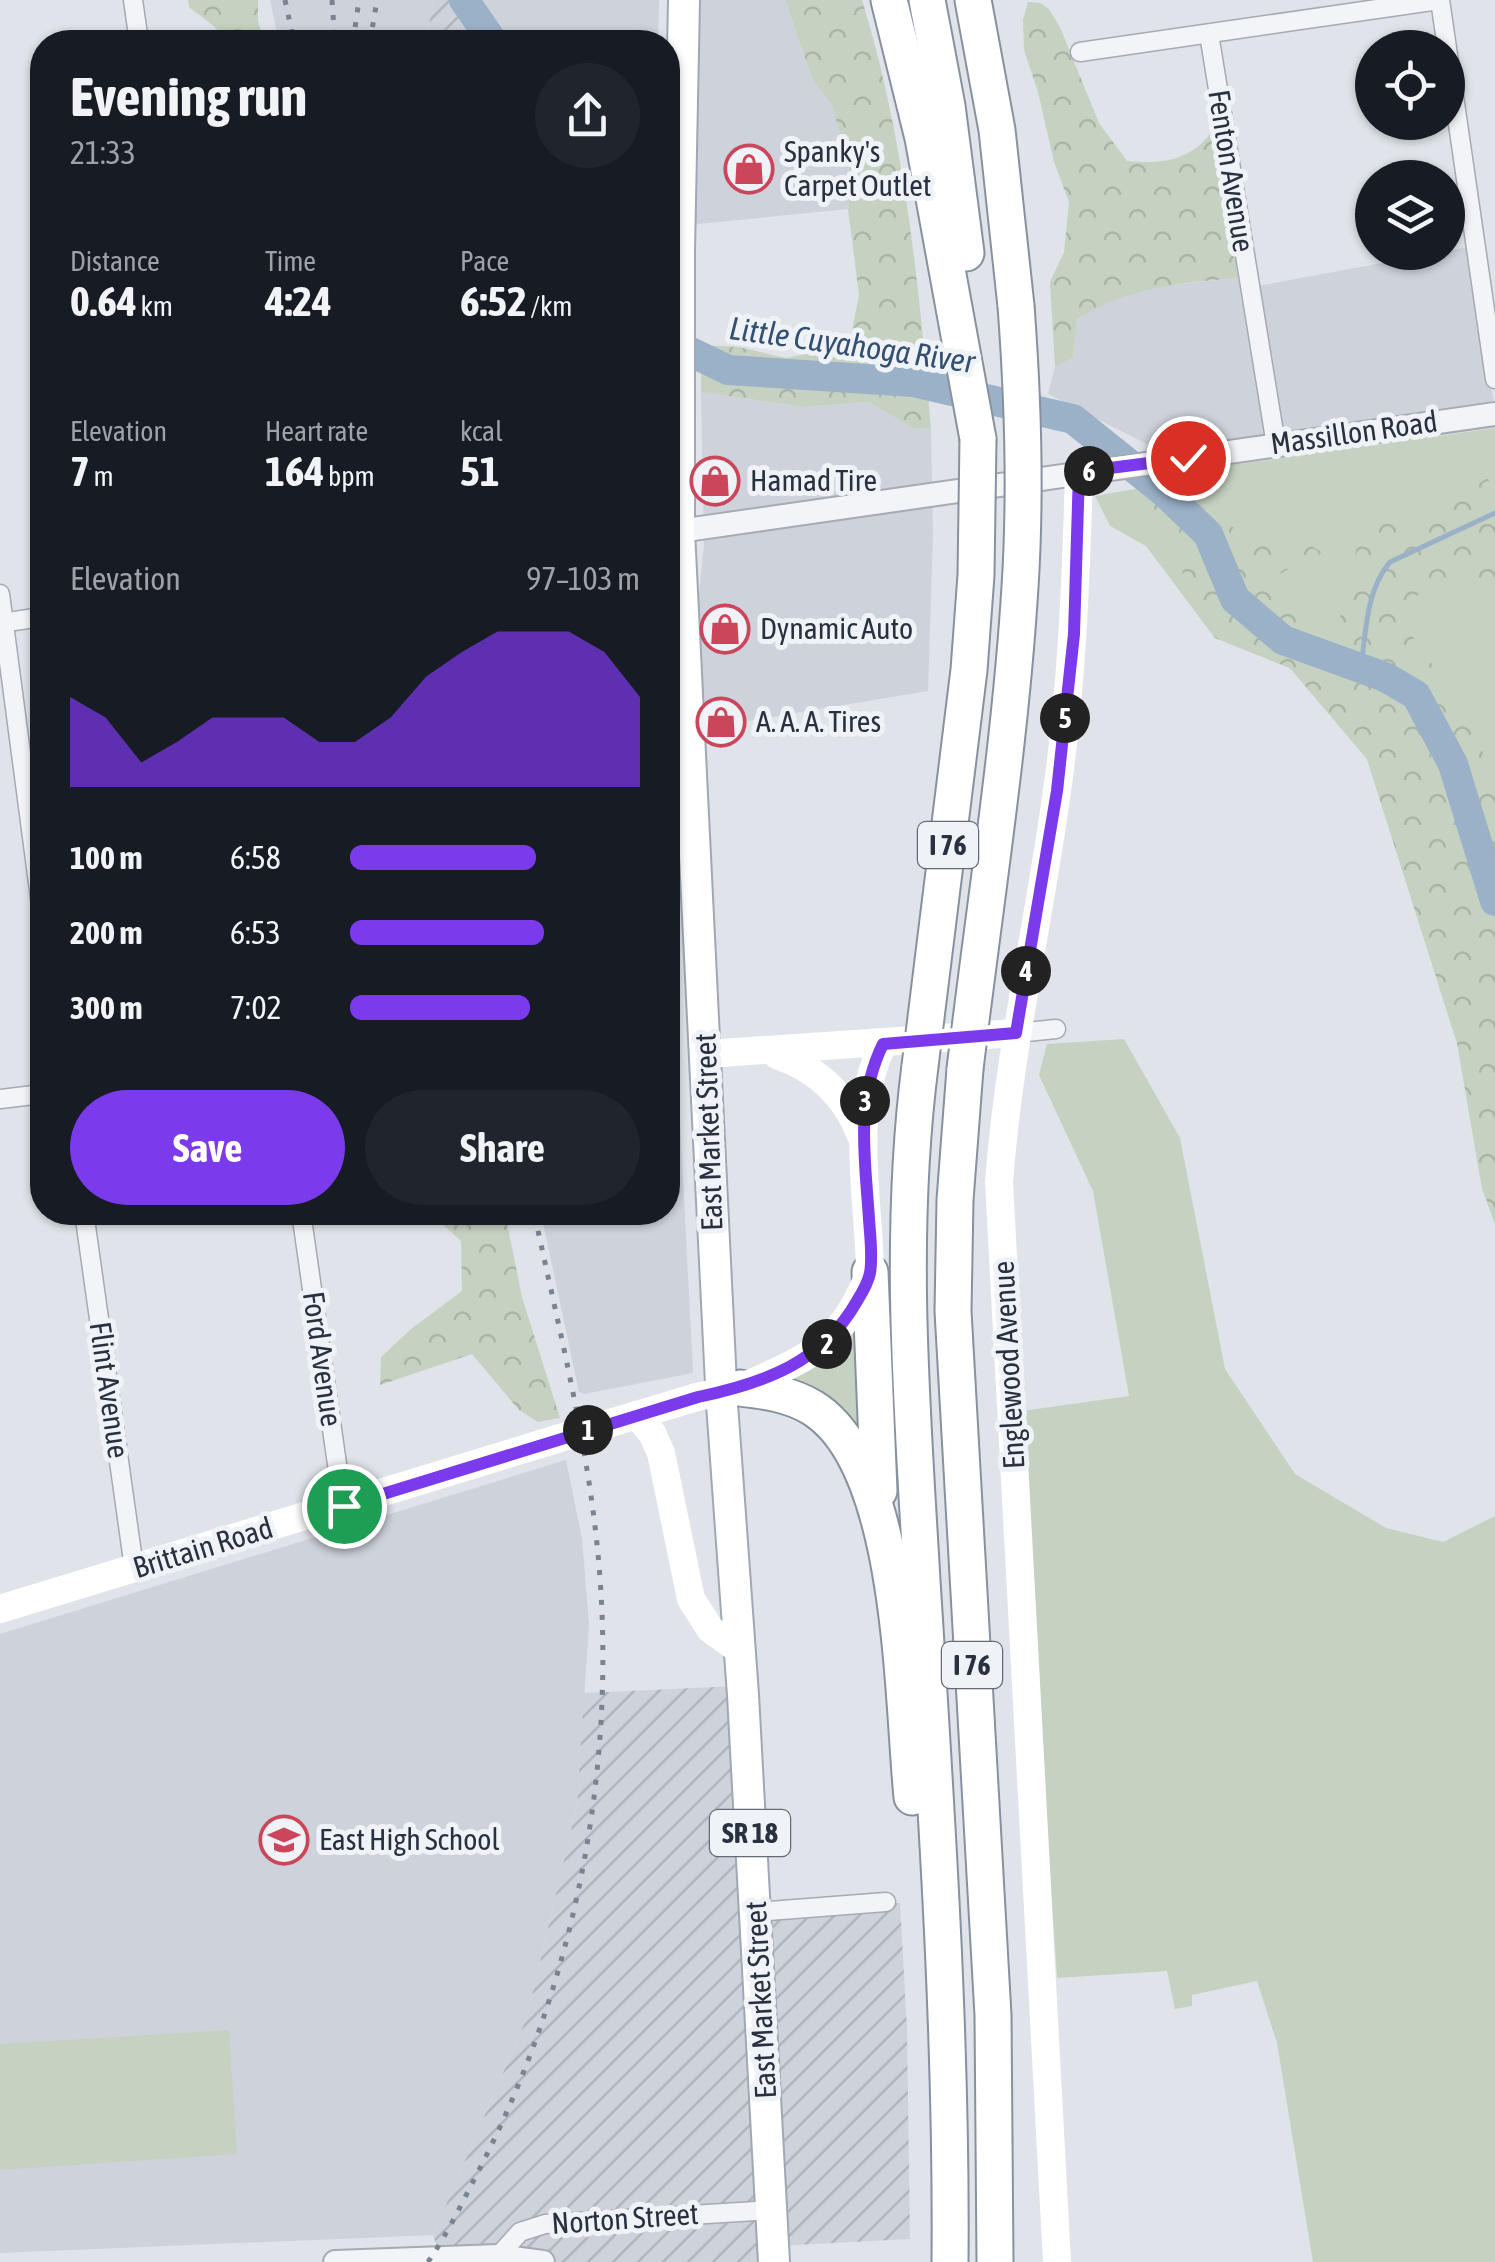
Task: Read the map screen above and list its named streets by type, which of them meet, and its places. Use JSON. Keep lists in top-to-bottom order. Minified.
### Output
{"streets":{"highway":["I 76"],"main road":["East Market Street","Englewood Avenue","Brittain Road","SR 18"],"street":["Fenton Avenue","Massillon Road","Ford Avenue","Flint Avenue","Norton Street"]},"crossings":[["Fenton Avenue","Massillon Road"],["Massillon Road","Englewood Avenue"],["East Market Street","Norton Street"],["Ford Avenue","Brittain Road"],["Flint Avenue","Brittain Road"]],"water":["Little Cuyahoga River"],"places":{"shop":["Spanky's Carpet Outlet","Hamad Tire","Dynamic Auto","A. A. A. Tires"],"school or university":["East High School"]},"page":{"heading":["Evening run","21:33"],"stats":[["Distance","0.64 km"],["Time","4:24"],["Pace","6:52 /km"],["Elevation","7 m"],["Heart rate","164 bpm"],["kcal","51"]],"pins":["6","5","4","3","2","1"],"chart":["Elevation","97–103 m"],"list":[{"name":"100 m","note":"6:58"},{"name":"200 m","note":"6:53"},{"name":"300 m","note":"7:02"}],"buttons":["Save","Share"]}}
